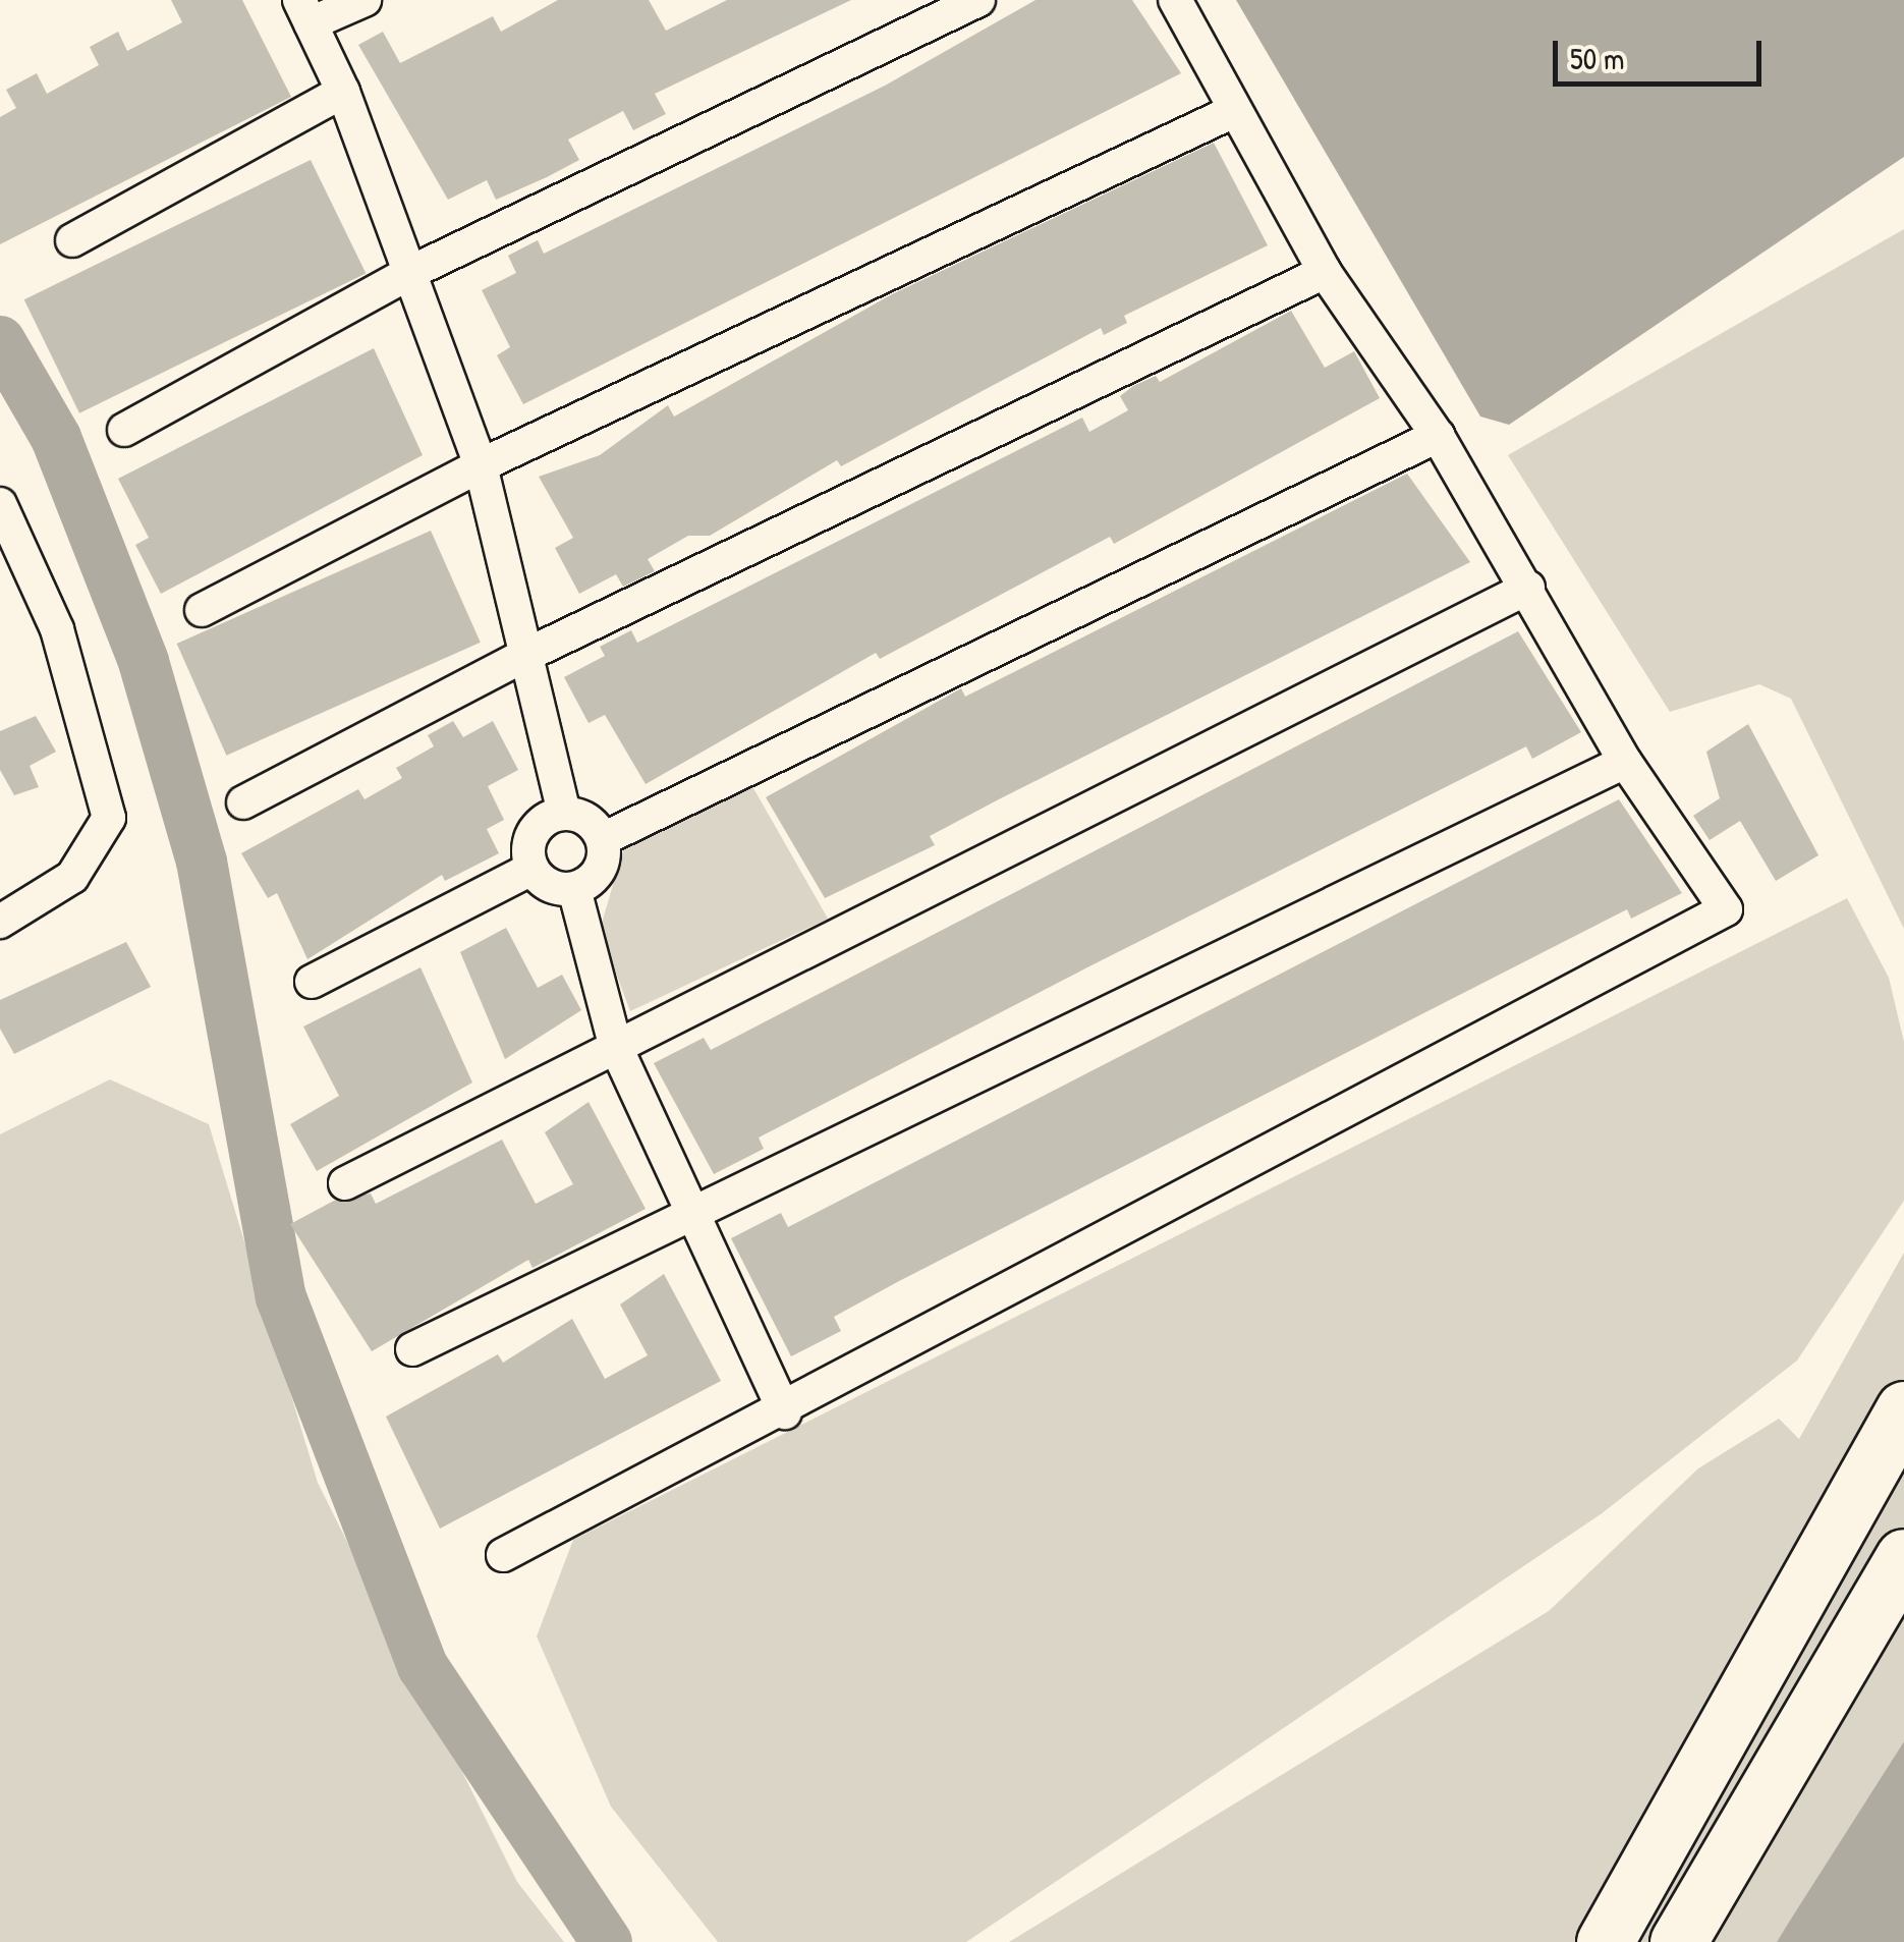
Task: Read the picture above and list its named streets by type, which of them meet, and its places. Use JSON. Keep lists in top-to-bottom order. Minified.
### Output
{"scale_bar":"50 m"}
